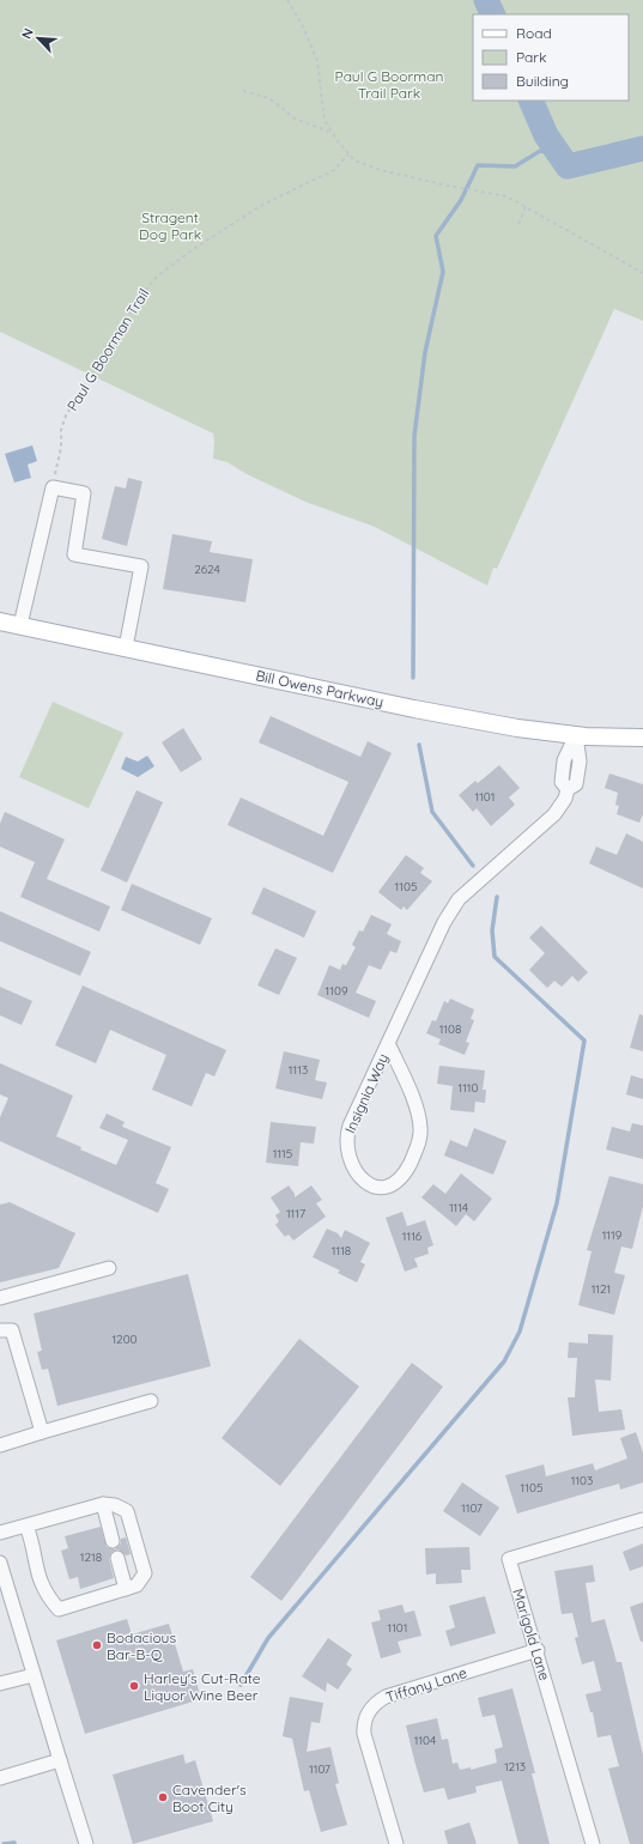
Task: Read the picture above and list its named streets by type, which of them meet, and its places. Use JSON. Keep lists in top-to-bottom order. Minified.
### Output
{"streets":{"main road":["Bill Owens Parkway"],"street":["Insignia Way","Marigold Lane","Tiffany Lane"],"path":["Paul G Boorman Trail"]},"crossings":[["Bill Owens Parkway","Insignia Way"],["Marigold Lane","Tiffany Lane"]],"parks":["Paul G Boorman Trail Park","Stragent Dog Park"],"places":["Bodacious Bar-B-Q","Harley's Cut-Rate Liquor Wine Beer","Cavender's Boot City"],"house_numbers":["2624","1101","1105","1109","1108","1113","1110","1115","1114","1117","1119","1116","1118","1121","1200","1103","1105","1107","1218","1101","1104","1213","1107"],"legend":["Road","Park","Building"],"north":"top left"}
